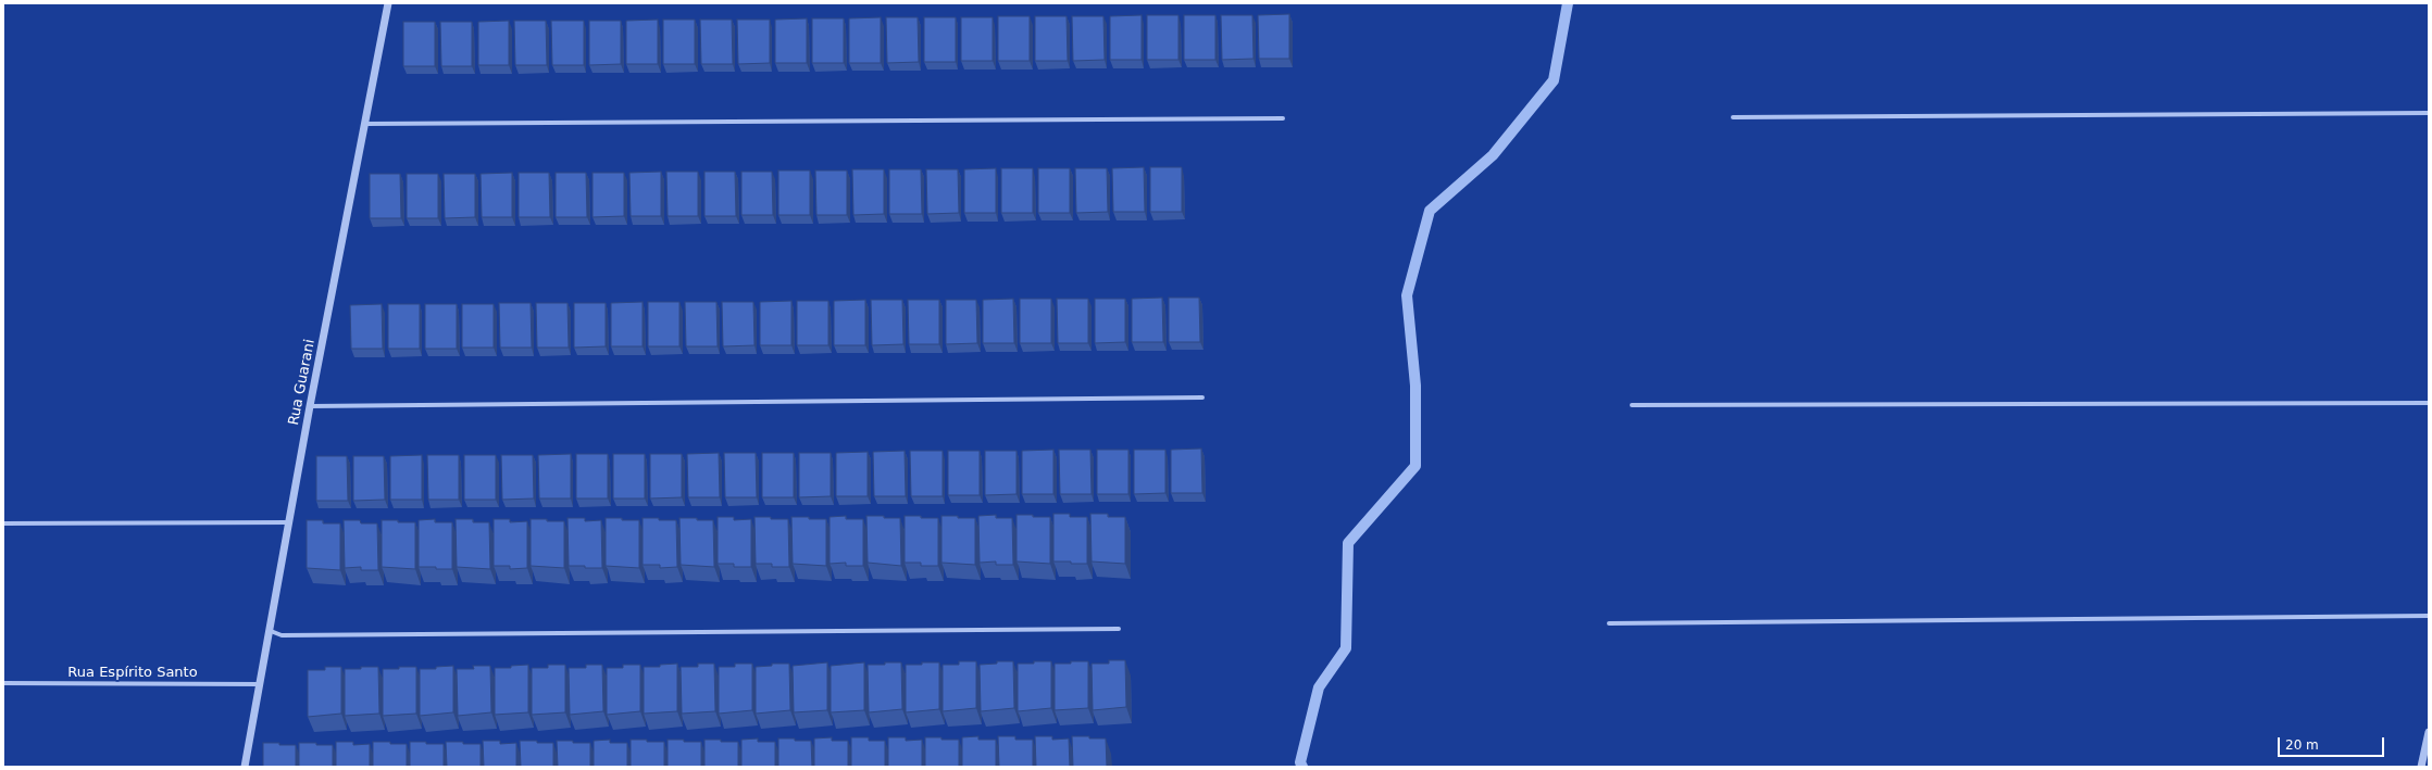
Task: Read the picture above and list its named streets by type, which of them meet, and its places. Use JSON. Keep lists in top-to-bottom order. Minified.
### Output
{"streets":{"street":["Rua Guarani","Rua Espírito Santo"]},"crossings":[["Rua Guarani","Rua Espírito Santo"]],"scale_bar":"20 m"}
